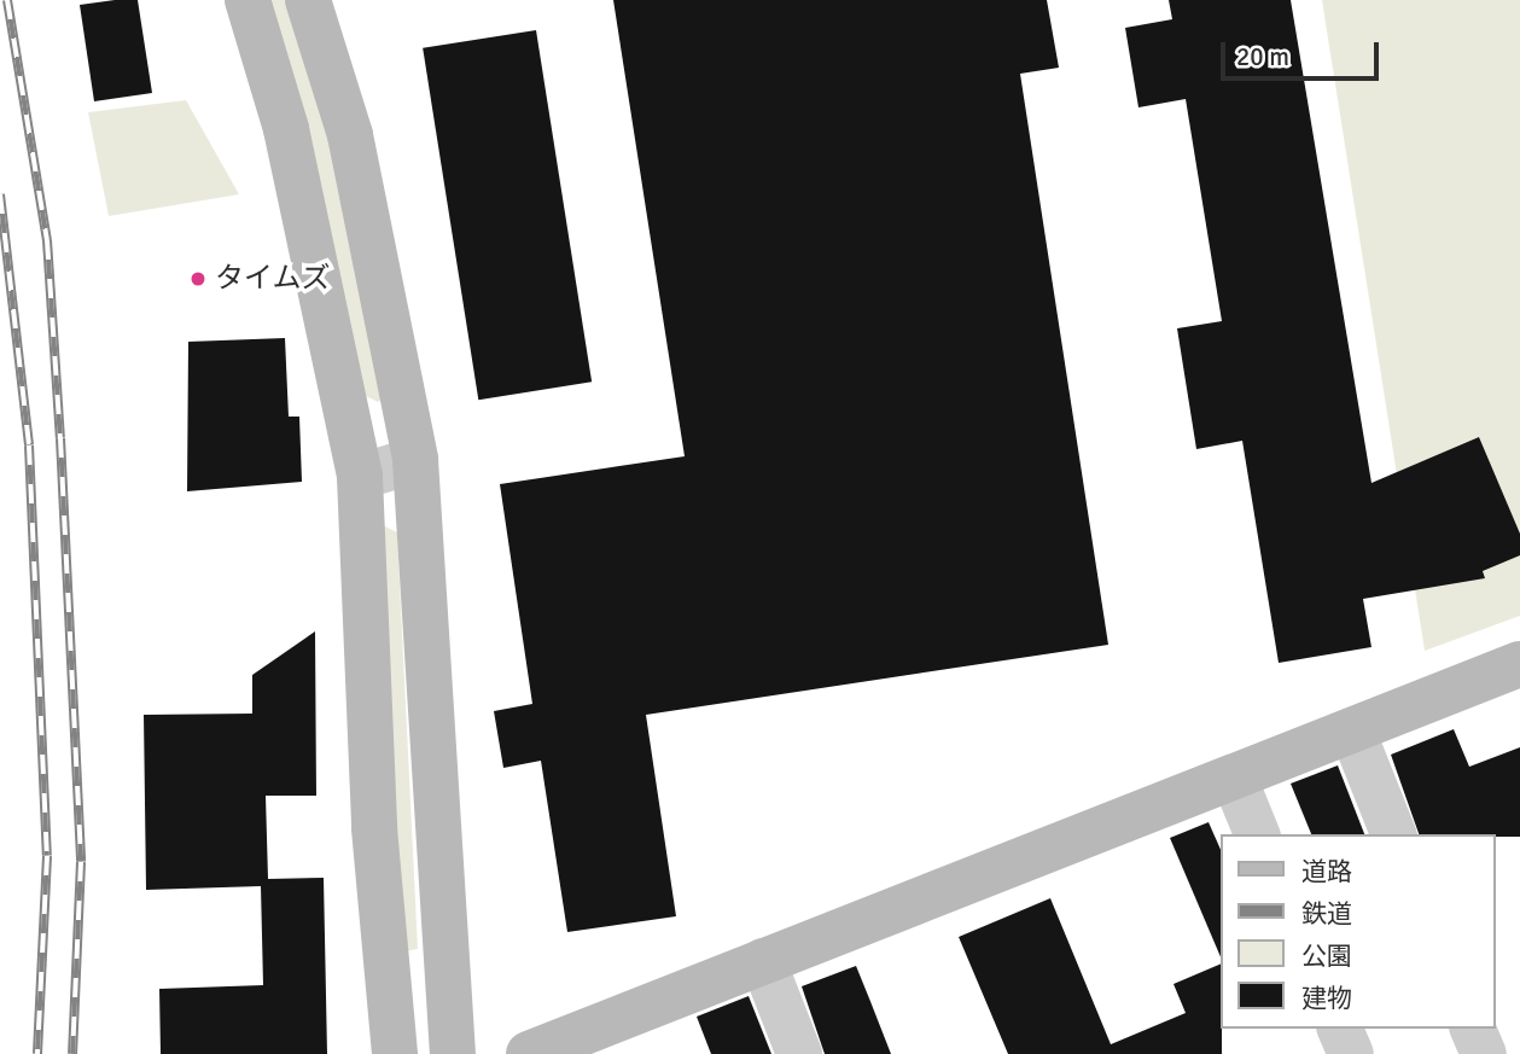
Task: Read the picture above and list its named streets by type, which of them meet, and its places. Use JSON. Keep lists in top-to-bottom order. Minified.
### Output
{"places":["タイムズ"],"legend":["道路","鉄道","公園","建物"],"scale_bar":"20 m"}
